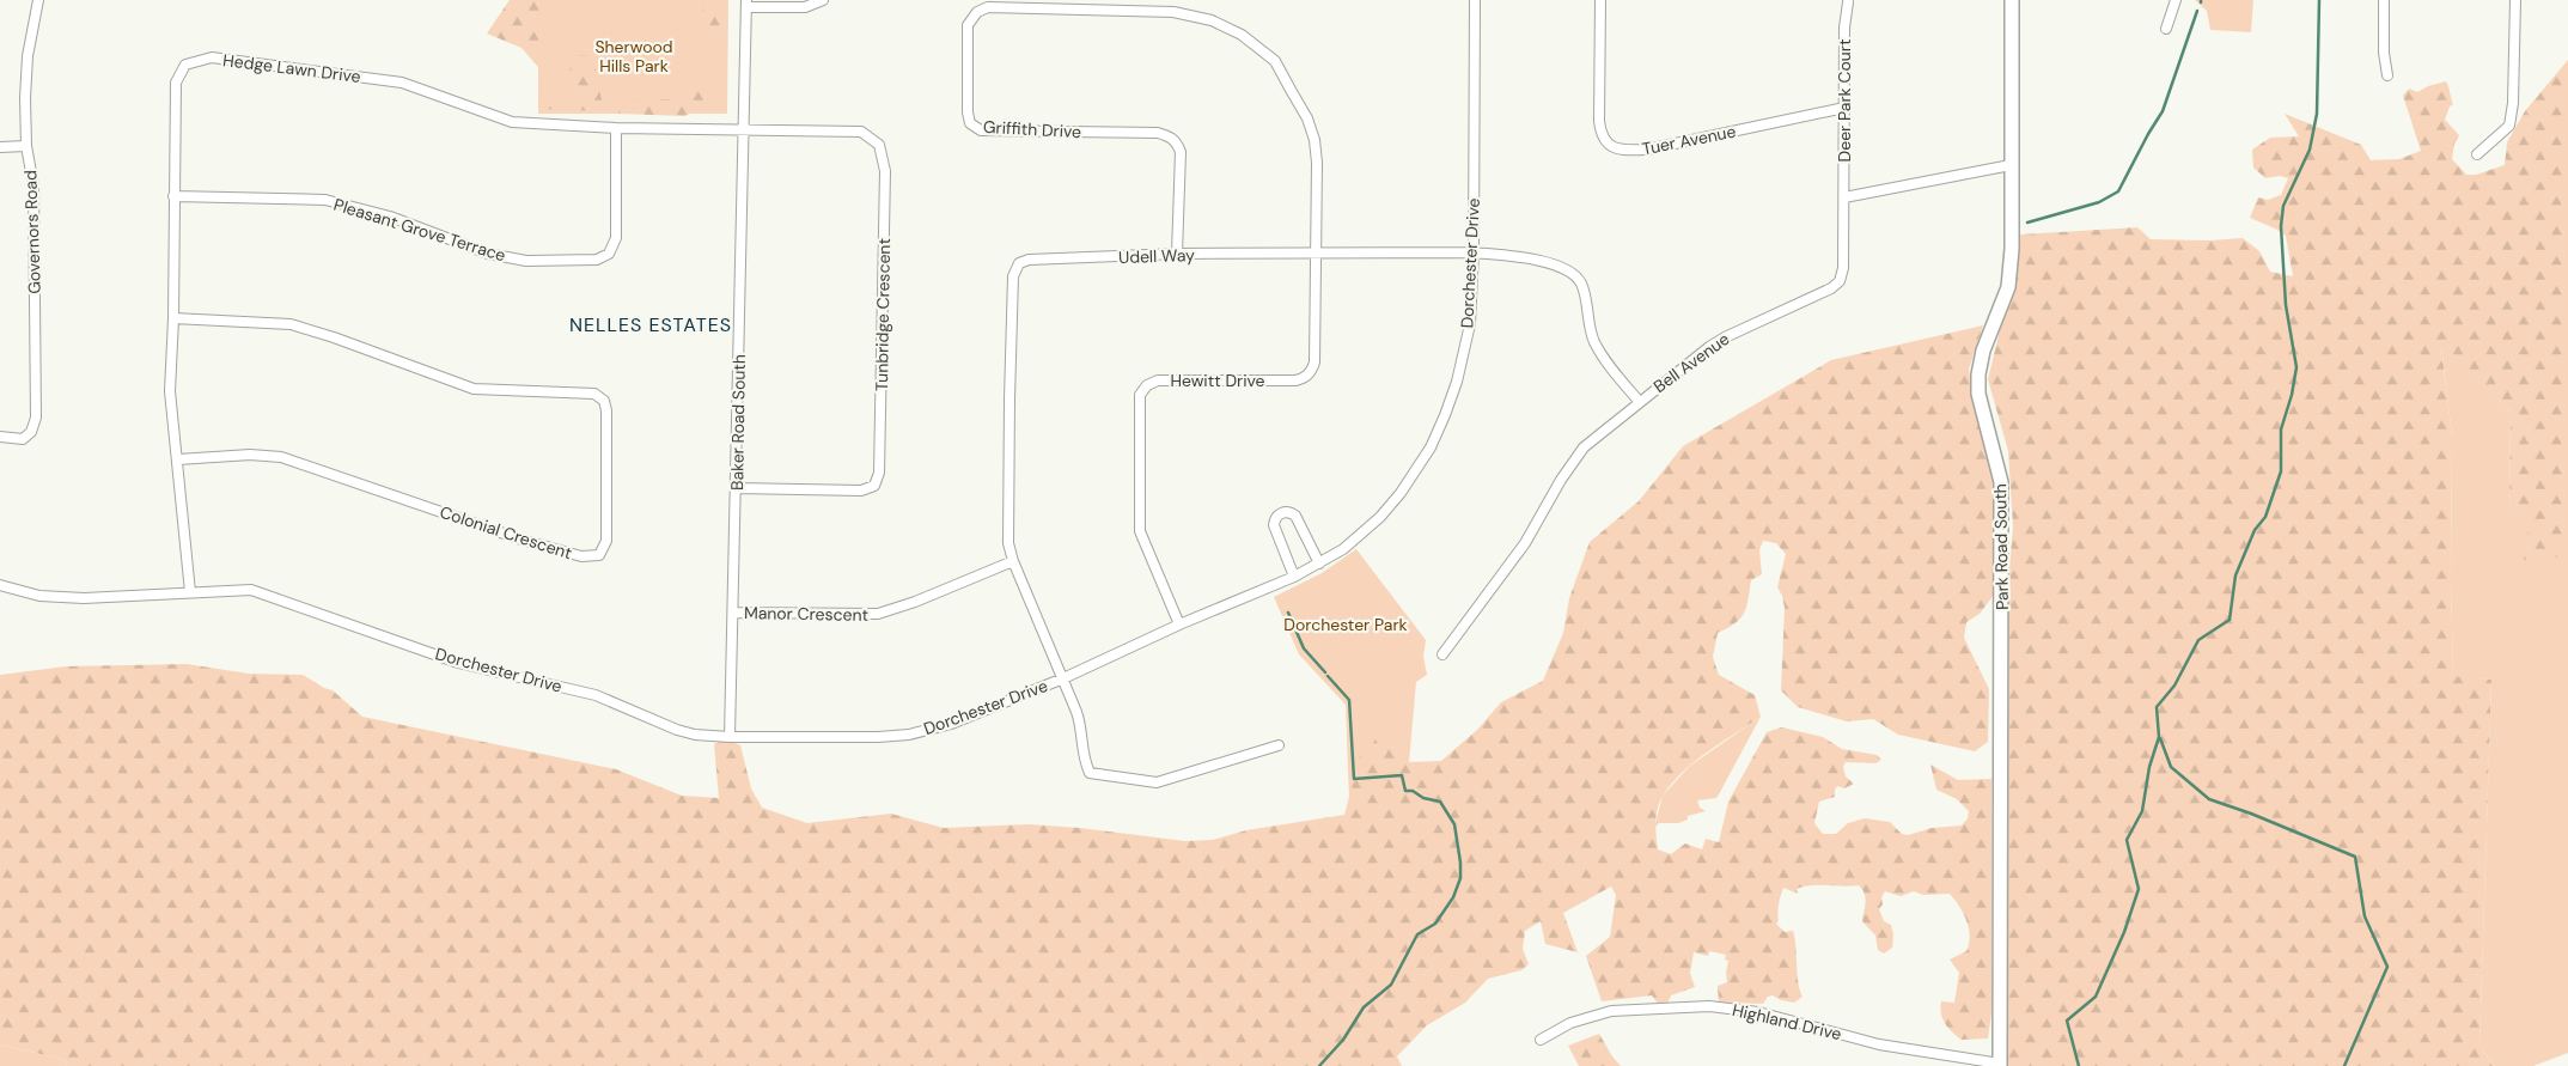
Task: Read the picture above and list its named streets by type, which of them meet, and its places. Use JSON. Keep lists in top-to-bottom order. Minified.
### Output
{"streets":{"main road":["Park Road South"],"street":["Hedge Lawn Drive","Deer Park Court","Griffith Drive","Tuer Avenue","Pleasant Grove Terrace","Governors Road","Udell Way","Dorchester Drive","Tunbridge Crescent","Bell Avenue","Hewitt Drive","Baker Road South","Colonial Crescent","Manor Crescent","Highland Drive"]},"crossings":[["Hedge Lawn Drive","Pleasant Grove Terrace"],["Hedge Lawn Drive","Dorchester Drive"],["Hedge Lawn Drive","Tunbridge Crescent"],["Hedge Lawn Drive","Baker Road South"],["Hedge Lawn Drive","Colonial Crescent"],["Deer Park Court","Tuer Avenue"],["Deer Park Court","Bell Avenue"],["Griffith Drive","Udell Way"],["Griffith Drive","Hewitt Drive"],["Udell Way","Dorchester Drive"],["Udell Way","Bell Avenue"],["Udell Way","Hewitt Drive"],["Udell Way","Manor Crescent"],["Dorchester Drive","Hewitt Drive"],["Dorchester Drive","Baker Road South"],["Tunbridge Crescent","Baker Road South"],["Baker Road South","Manor Crescent"],["Park Road South","Highland Drive"]],"districts":["NELLES ESTATES"],"parks":["Sherwood Hills Park","Dorchester Park"]}
